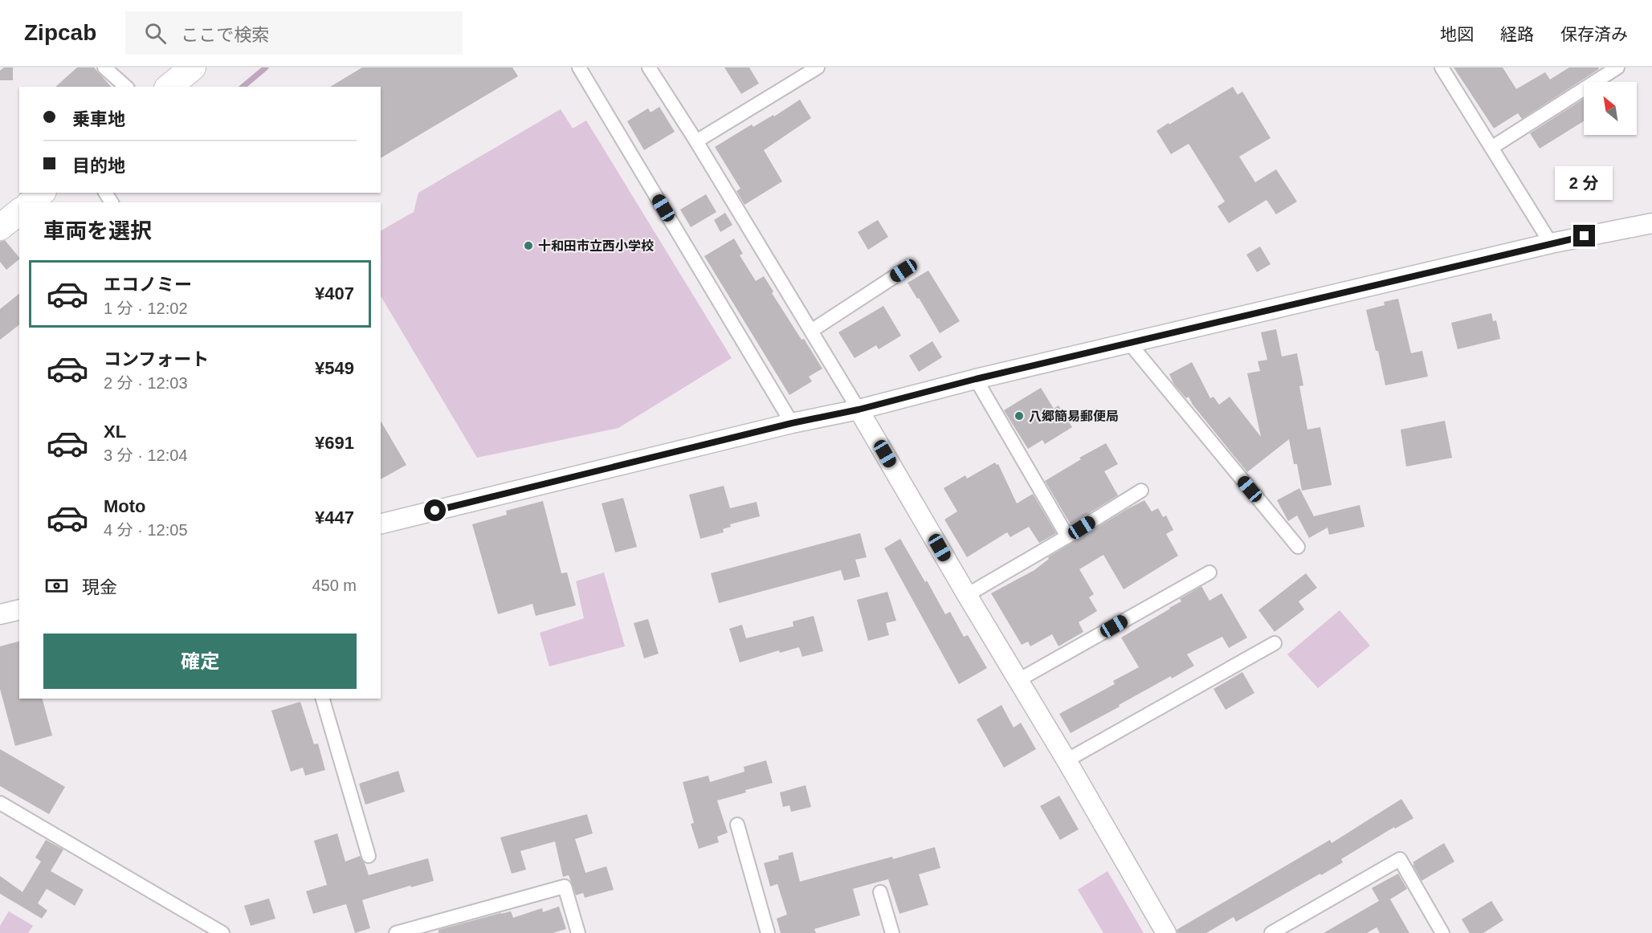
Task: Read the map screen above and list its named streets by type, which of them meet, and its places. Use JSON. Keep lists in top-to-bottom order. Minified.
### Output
{"places":["十和田市立西小学校","八郷簡易郵便局"],"north":"top left","page":{"header":"Zipcab","search":"ここで検索","nav":["地図","経路","保存済み"],"banner":["乗車地","目的地"],"bubble":"2 分","heading":"車両を選択","list":[{"name":"エコノミー","note":"1 分 · 12:02","value":"¥407"},{"name":"コンフォート","note":"2 分 · 12:03","value":"¥549"},{"name":"XL","note":"3 分 · 12:04","value":"¥691"},{"name":"Moto","note":"4 分 · 12:05","value":"¥447"}],"pay":["現金","450 m"],"buttons":"確定"}}
